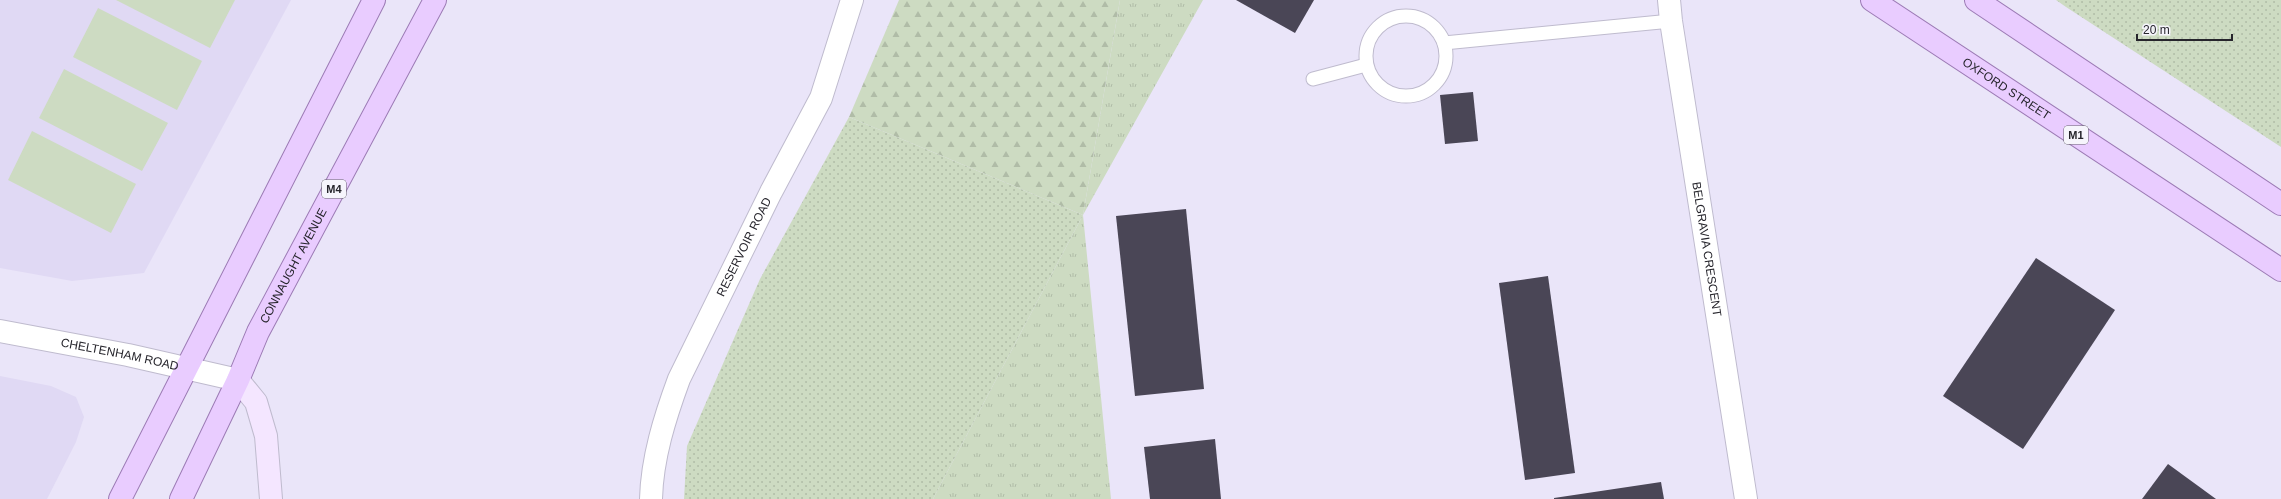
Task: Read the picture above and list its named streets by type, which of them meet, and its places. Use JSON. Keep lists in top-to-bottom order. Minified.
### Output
{"streets":{"main road":["OXFORD STREET","M1","M4","CONNAUGHT AVENUE"],"street":["RESERVOIR ROAD","BELGRAVIA CRESCENT","CHELTENHAM ROAD"]},"crossings":[["M4","CONNAUGHT AVENUE"],["M4","CHELTENHAM ROAD"],["CONNAUGHT AVENUE","CHELTENHAM ROAD"]],"scale_bar":"20 m"}
